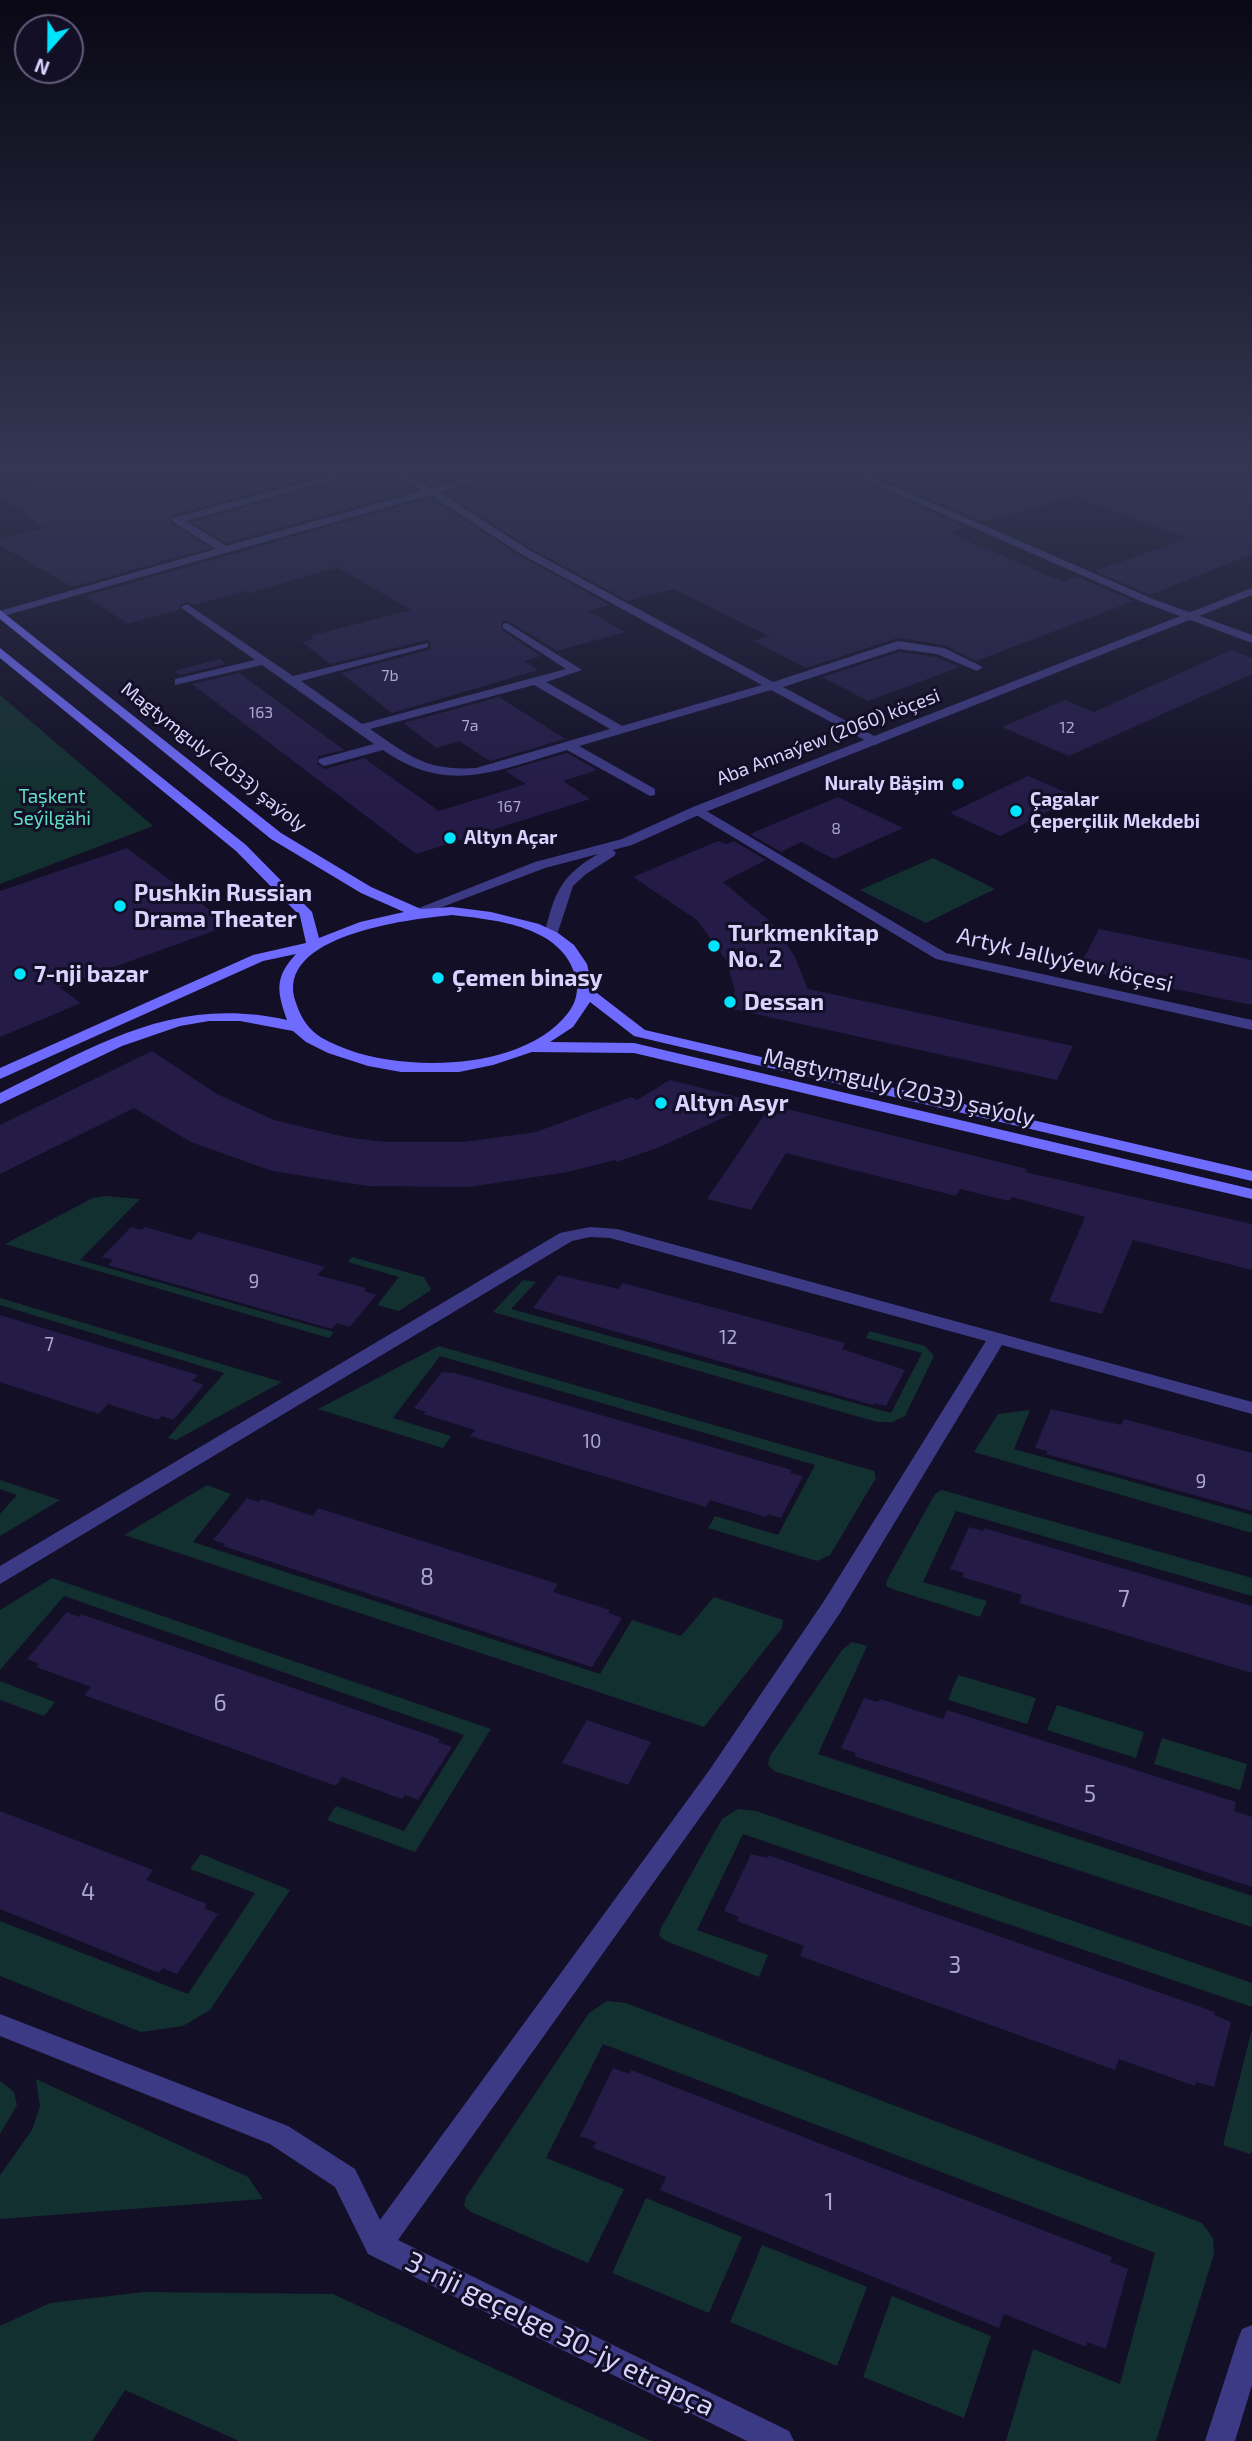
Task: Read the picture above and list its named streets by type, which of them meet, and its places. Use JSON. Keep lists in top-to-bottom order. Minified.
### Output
{"streets":{"main road":["Magtymguly (2033) şaýoly"],"street":["Aba Annaýew (2060) köçesi","Artyk Jallyýew köçesi","3-nji geçelge 30-jy etrapça"]},"crossings":[["Aba Annaýew (2060) köçesi","Magtymguly (2033) şaýoly"],["Aba Annaýew (2060) köçesi","Artyk Jallyýew köçesi"]],"parks":["Taşkent Seýilgähi"],"places":["Nuraly Bäşim","Çagalar Çeperçilik Mekdebi","Altyn Açar","Pushkin Russian Drama Theater","Turkmenkitap No. 2","7-nji bazar","Çemen binasy","Dessan","Altyn Asyr"],"house_numbers":["7b","163","7a","12","167","8","9","12","7","10","9","8","7","6","5","4","3","1"],"north":"bottom"}
